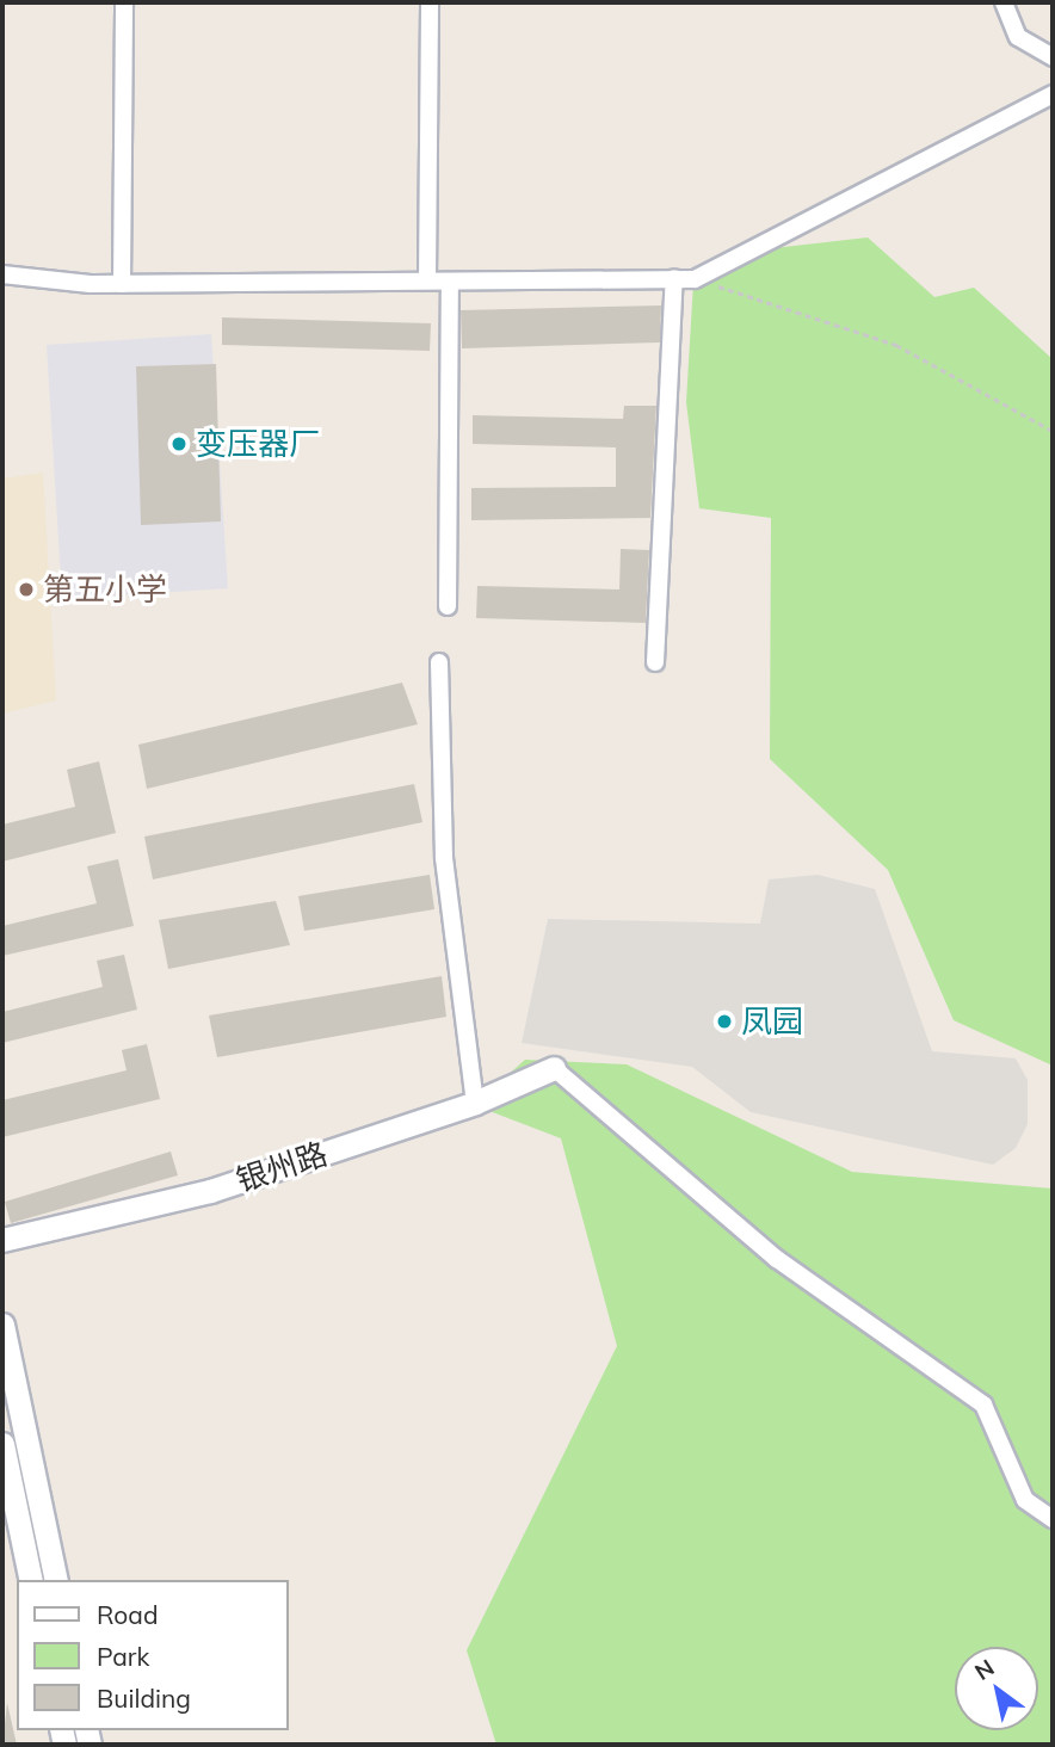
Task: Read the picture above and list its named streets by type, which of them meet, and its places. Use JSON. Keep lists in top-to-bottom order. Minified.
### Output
{"streets":{"main road":["银州路"]},"places":["变压器厂","第五小学","凤园"],"legend":["Road","Park","Building"],"north":"top left"}
